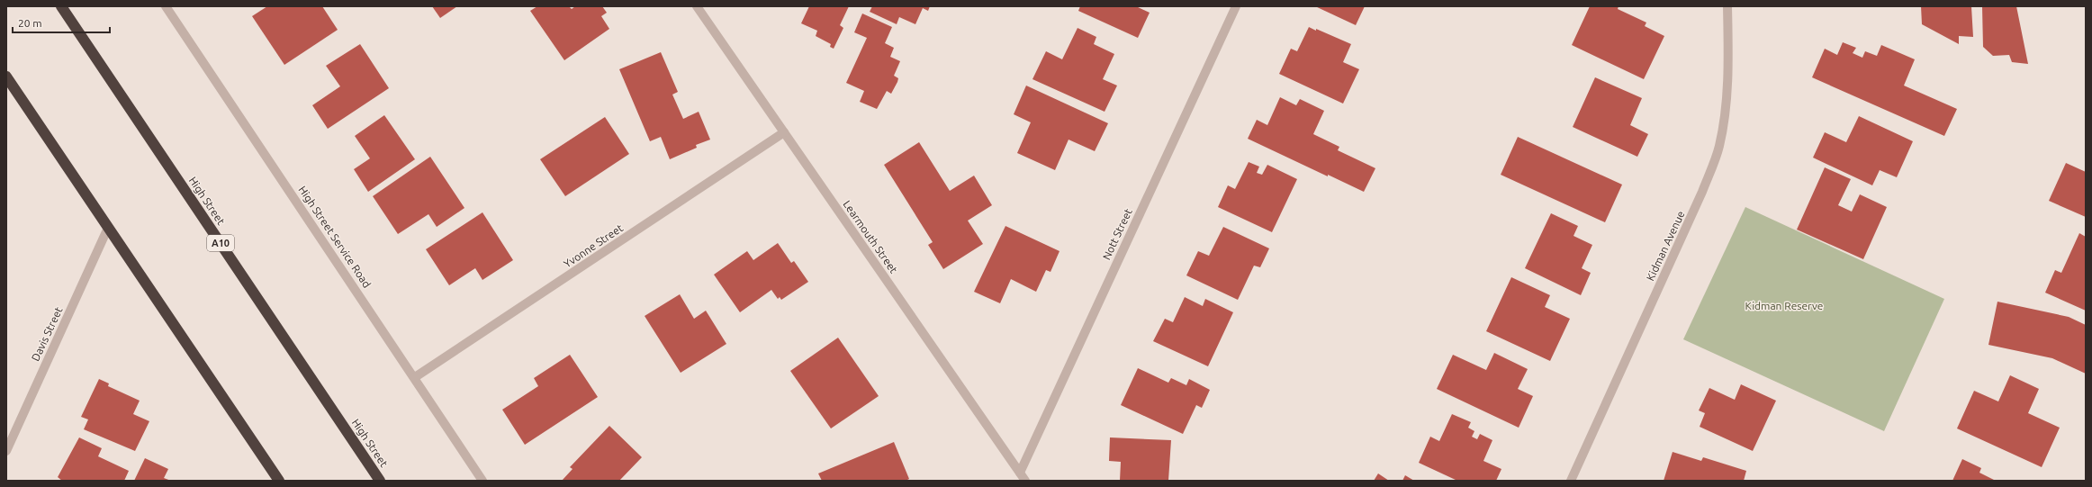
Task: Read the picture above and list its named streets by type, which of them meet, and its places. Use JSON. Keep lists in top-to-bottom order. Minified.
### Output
{"streets":{"highway":["High Street","A10"],"street":["Nott Street","High Street Service Road","Learmouth Street","Yvonne Street","Kidman Avenue","Davis Street"]},"crossings":[["Nott Street","Learmouth Street"],["High Street Service Road","Yvonne Street"],["Learmouth Street","Yvonne Street"]],"parks":["Kidman Reserve"],"scale_bar":"20 m"}
